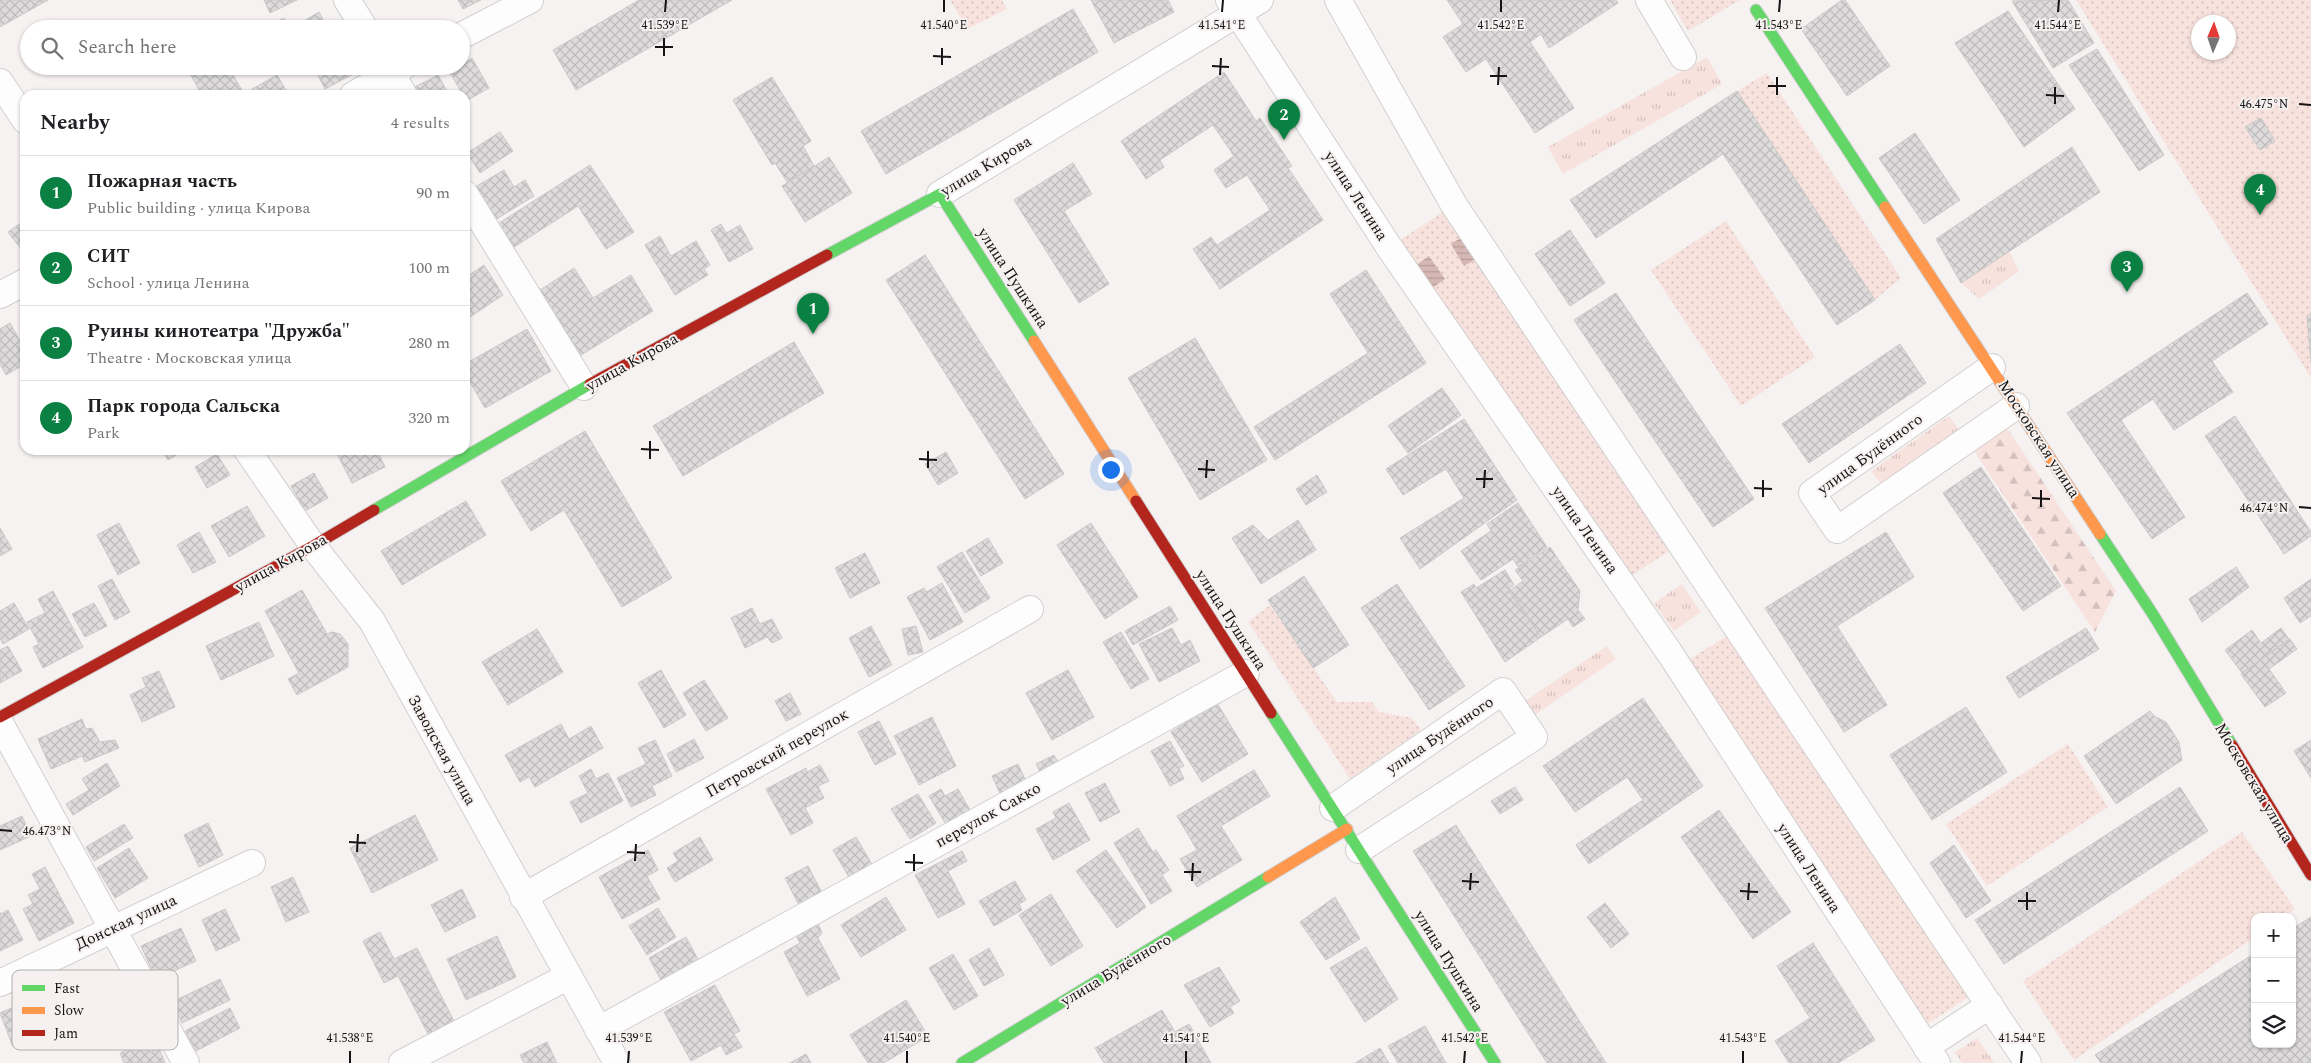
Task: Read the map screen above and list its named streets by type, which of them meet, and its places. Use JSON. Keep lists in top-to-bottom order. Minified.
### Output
{"streets":{"main road":["улица Кирова","улица Пушкина","Московская улица","улица Будённого"],"street":["улица Ленина","Заводская улица","Петровский переулок","переулок Сакко","Донская улица"]},"crossings":[["улица Кирова","улица Ленина"],["улица Кирова","улица Пушкина"],["улица Кирова","Заводская улица"],["улица Пушкина","улица Будённого"],["улица Пушкина","переулок Сакко"],["Московская улица","улица Будённого"],["Заводская улица","Петровский переулок"],["Заводская улица","переулок Сакко"]],"legend":["Fast","Slow","Jam"],"north":"top","page":{"search":"Search here","heading":["Nearby","4 results"],"pins":["2","4","3","1"],"list":[{"mark":"1","name":"Пожарная часть","note":"Public building · улица Кирова","value":"90 m"},{"mark":"2","name":"СИТ","note":"School · улица Ленина","value":"100 m"},{"mark":"3","name":"Руины кинотеатра \"Дружба\"","note":"Theatre · Московская улица","value":"280 m"},{"mark":"4","name":"Парк города Сальска","note":"Park","value":"320 m"}],"map_buttons":["+","−"]},"coordinates":["41.539°E","41.540°E","41.541°E","41.542°E","41.543°E","41.544°E","46.475°N","46.474°N","46.473°N","41.538°E"]}
